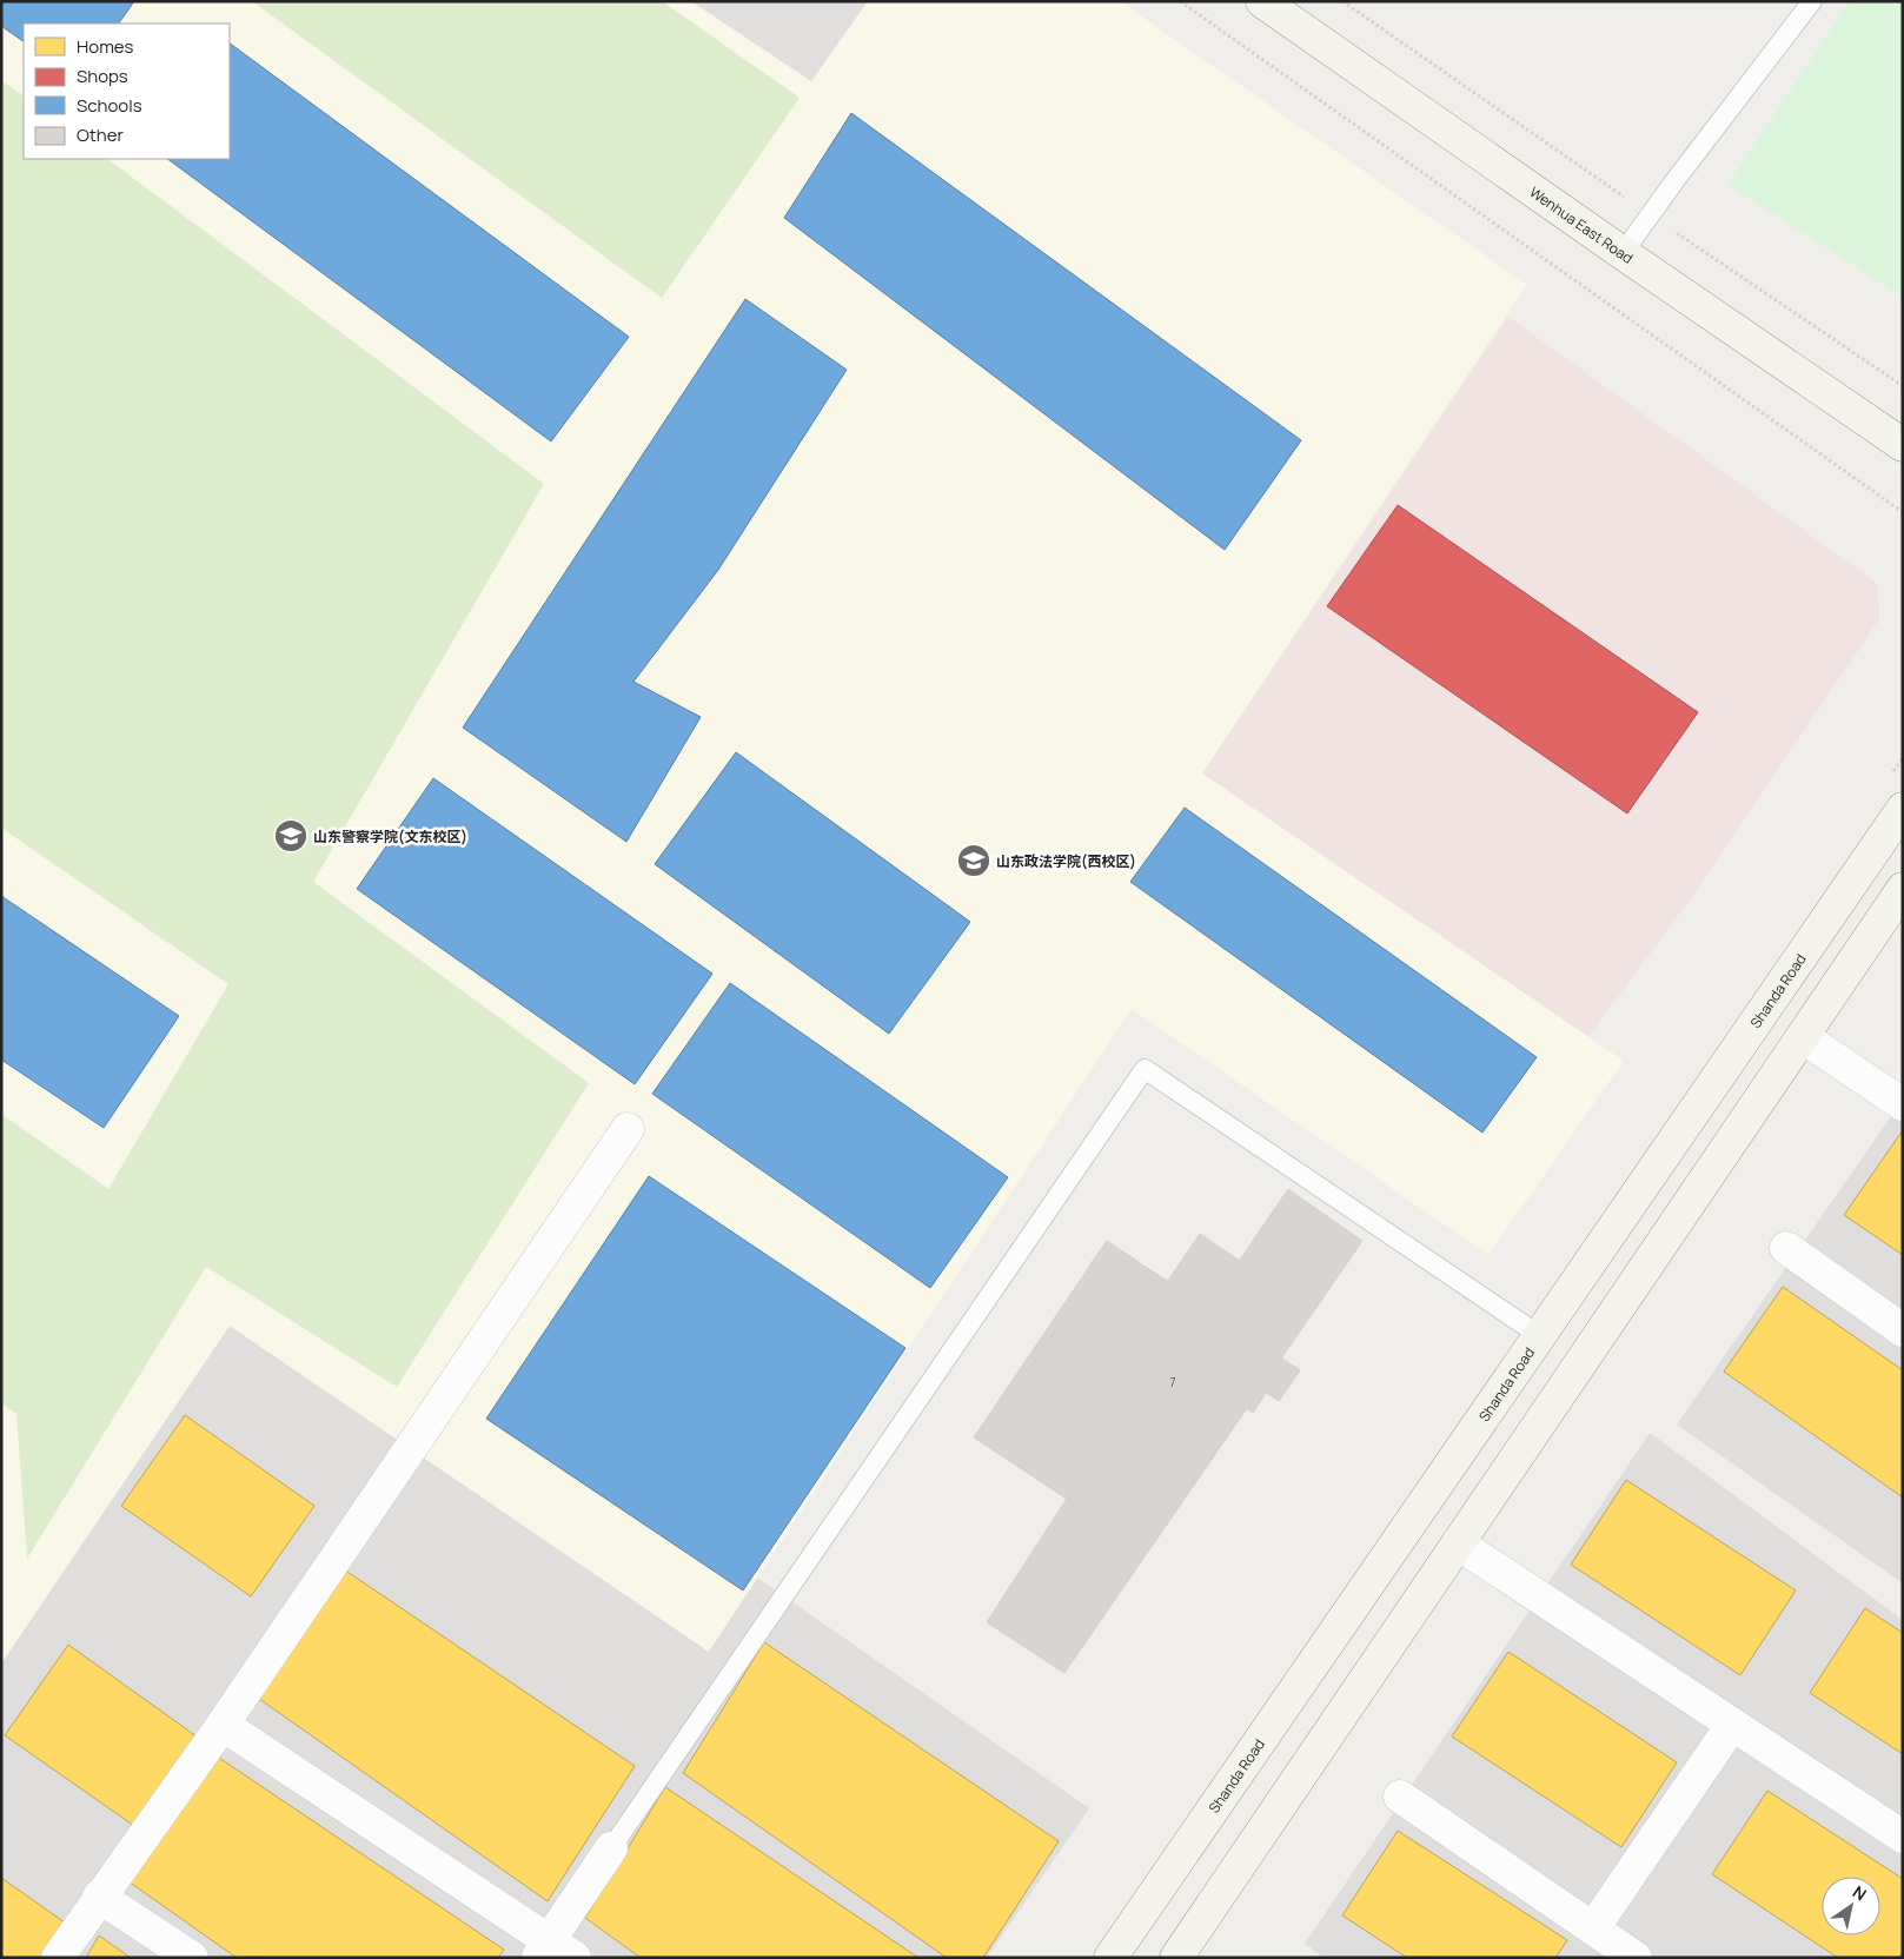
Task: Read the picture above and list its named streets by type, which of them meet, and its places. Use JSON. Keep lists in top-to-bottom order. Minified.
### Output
{"streets":{"main road":["Wenhua East Road","Shanda Road"]},"places":{"school or university":["山东警察学院(文东校区)","山东政法学院(西校区)"]},"house_numbers":["7"],"legend":["Homes","Shops","Schools","Other"],"north":"top right"}
